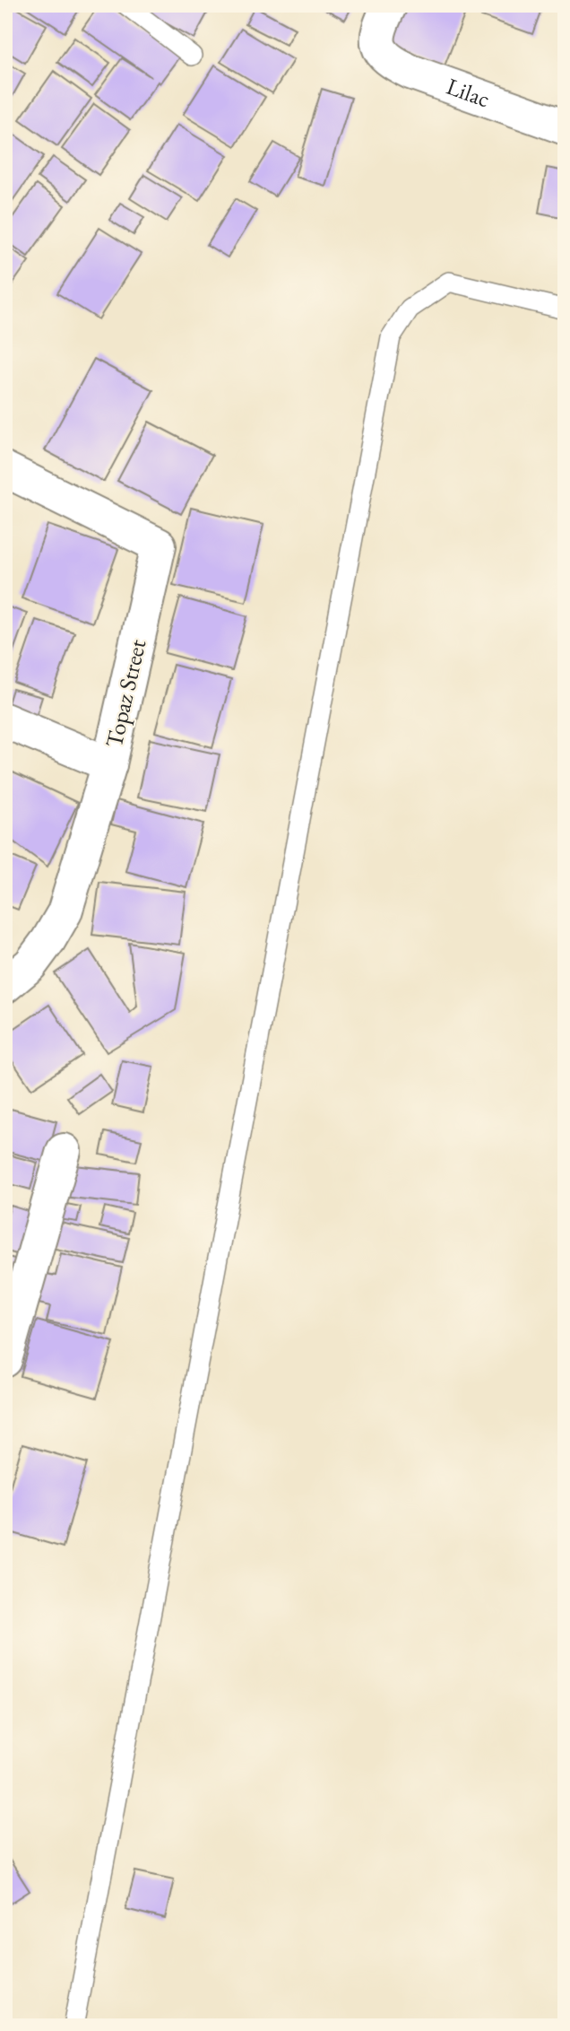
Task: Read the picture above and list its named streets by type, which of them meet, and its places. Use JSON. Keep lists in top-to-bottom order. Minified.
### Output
{"streets":{"street":["Lilac","Topaz Street"]}}
